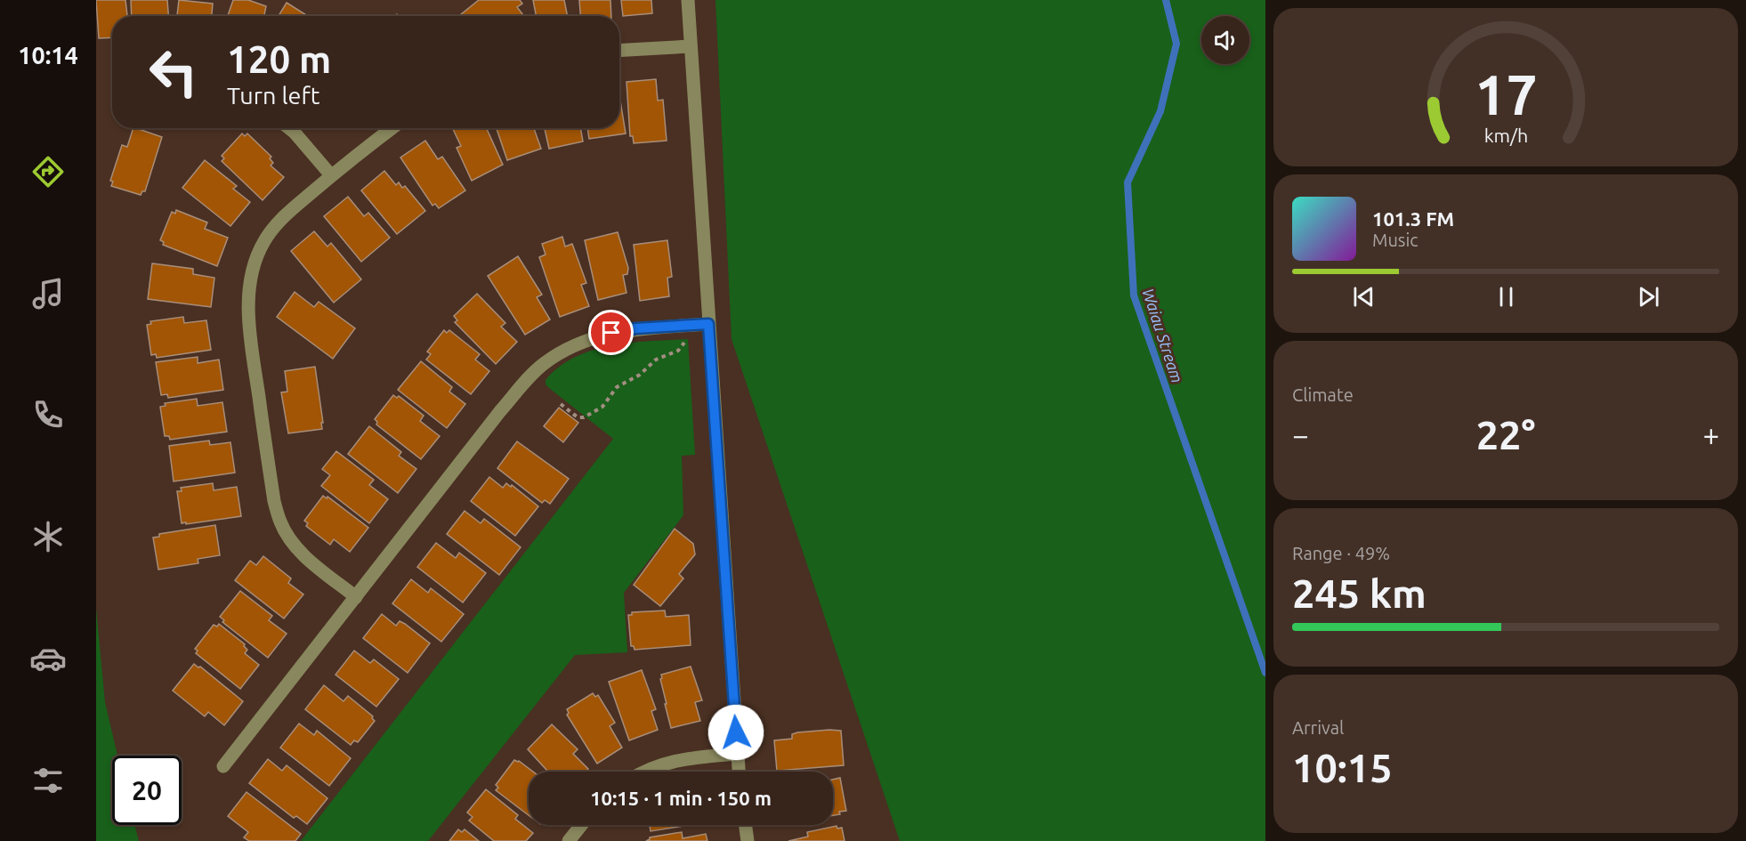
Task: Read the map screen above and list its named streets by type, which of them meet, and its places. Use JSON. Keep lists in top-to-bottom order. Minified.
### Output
{"water":["Waiau Stream"],"page":{"tabs":"10:14","turn":["120 m","Turn left"],"song":["101.3 FM","Music"],"tile":["Climate",["Range · 49%","245 km"],["Arrival","10:15"]],"heat":["−","22°","+"],"limit":"20","trip":"10:15 · 1 min · 150 m","gauge":["17","km/h"]}}
